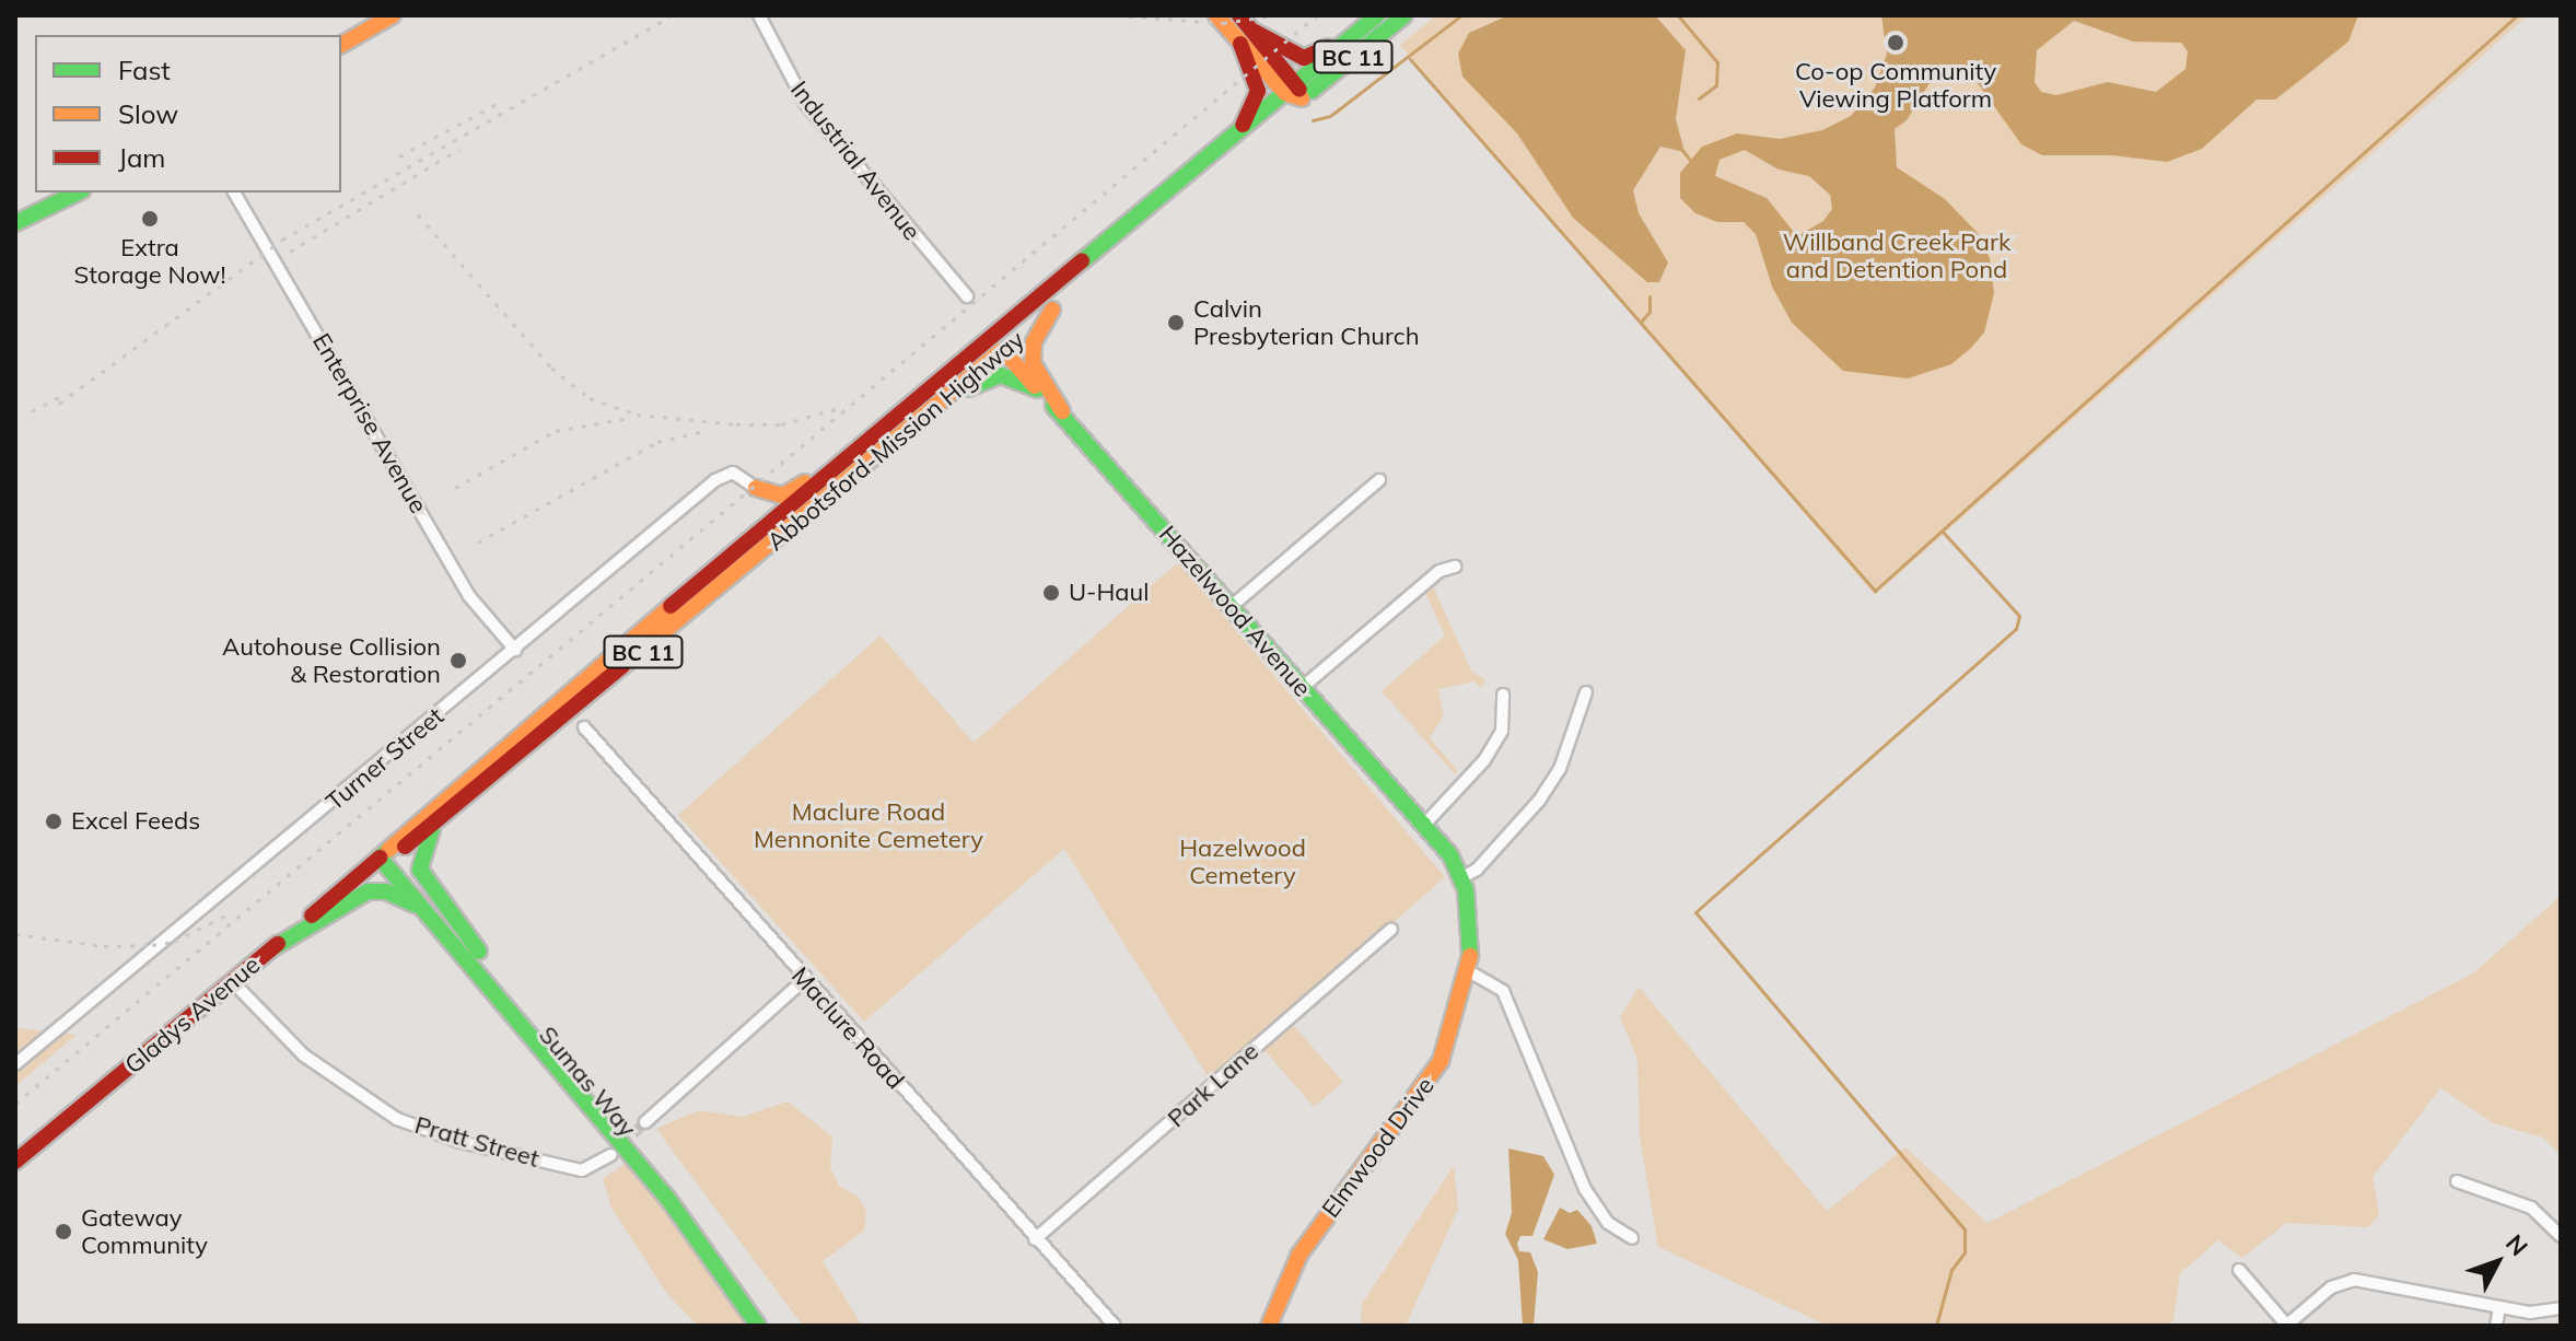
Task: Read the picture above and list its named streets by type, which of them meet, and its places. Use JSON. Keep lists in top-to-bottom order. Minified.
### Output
{"streets":{"main road":["BC 11","Abbotsford-Mission Highway","Hazelwood Avenue","Gladys Avenue","Sumas Way","Elmwood Drive"],"street":["Industrial Avenue","Enterprise Avenue","Turner Street","Maclure Road","Park Lane","Pratt Street"]},"crossings":[["Enterprise Avenue","Turner Street"],["Abbotsford-Mission Highway","Hazelwood Avenue"],["Abbotsford-Mission Highway","Gladys Avenue"],["Abbotsford-Mission Highway","Sumas Way"],["Hazelwood Avenue","Elmwood Drive"],["Gladys Avenue","Sumas Way"],["Gladys Avenue","Pratt Street"],["Maclure Road","Park Lane"]],"parks":["Willband Creek Park and Detention Pond","Maclure Road Mennonite Cemetery","Hazelwood Cemetery"],"places":["Co-op Community Viewing Platform","Extra Storage Now!","Calvin Presbyterian Church","U-Haul","Autohouse Collision & Restoration","Excel Feeds","Gateway Community"],"legend":["Fast","Slow","Jam"],"north":"top right"}
